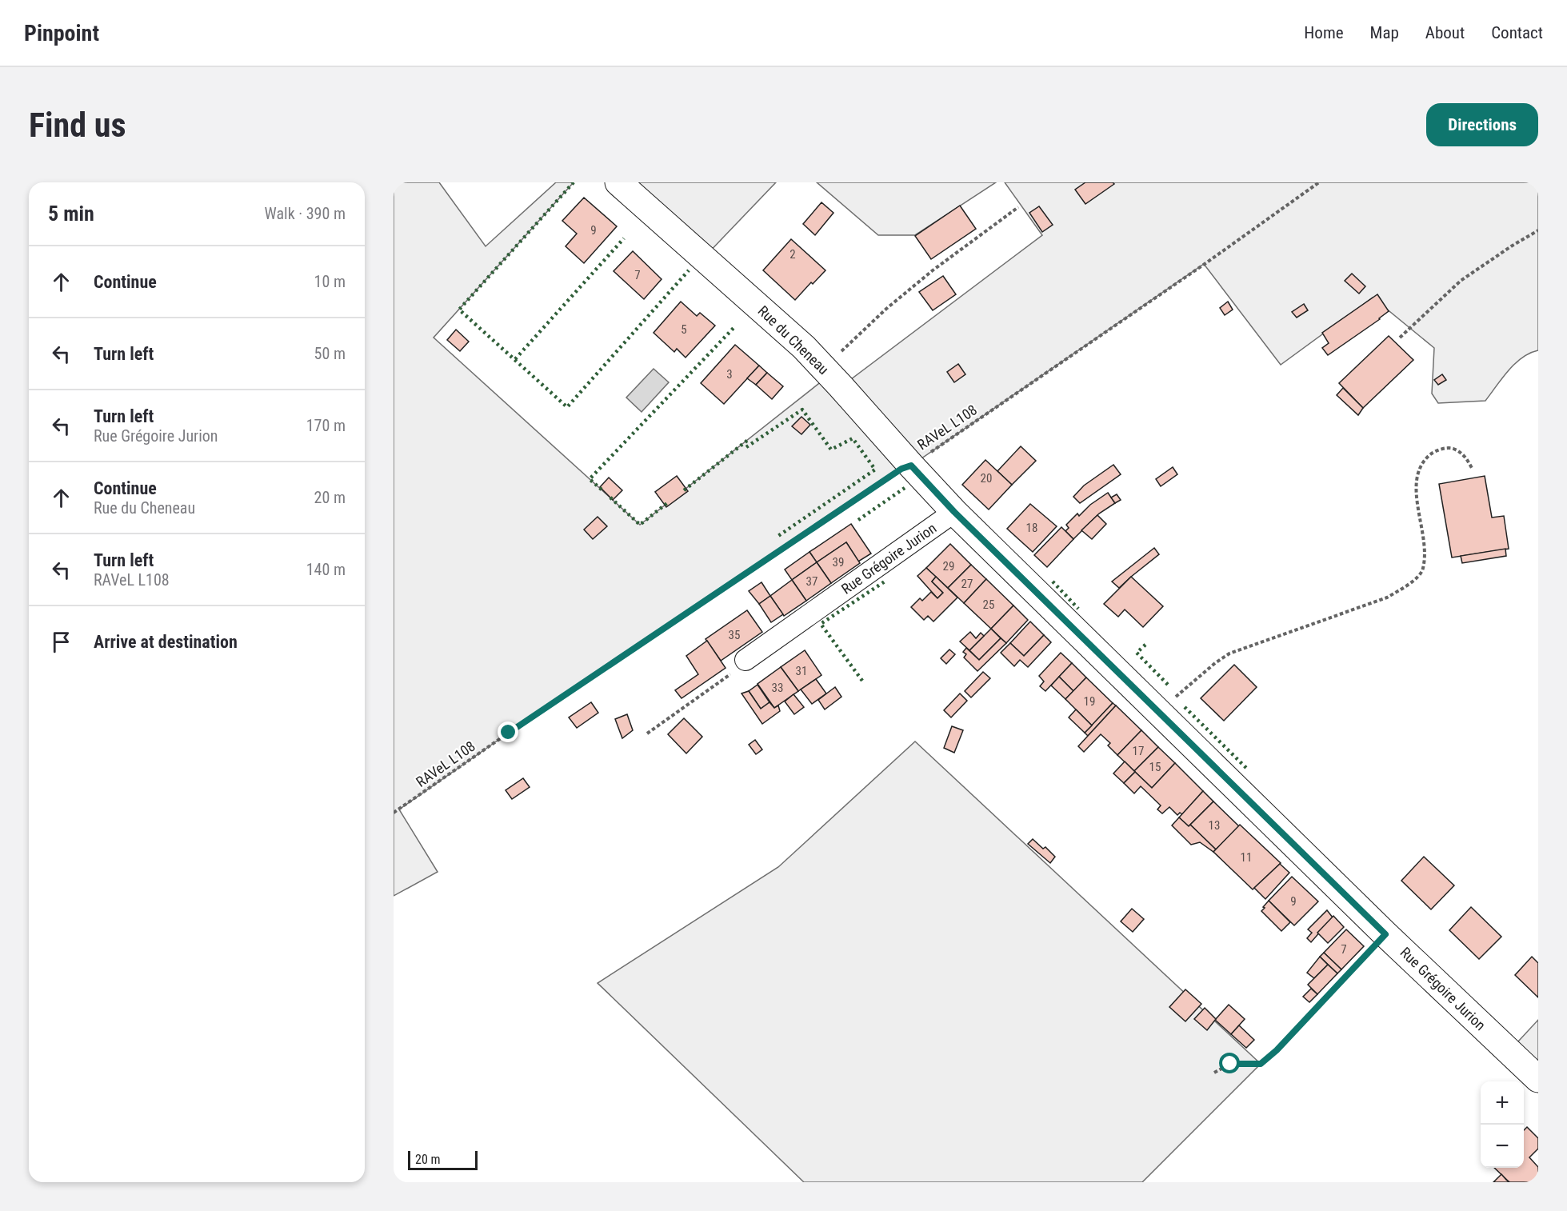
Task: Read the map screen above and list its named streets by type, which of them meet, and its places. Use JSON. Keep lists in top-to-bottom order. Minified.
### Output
{"streets":{"street":["Rue du Cheneau","Rue Grégoire Jurion"],"path":["RAVeL L108"]},"crossings":[["Rue du Cheneau","RAVeL L108"],["Rue du Cheneau","Rue Grégoire Jurion"]],"house_numbers":["9","2","7","5","3","20","18","39","29","37","27","25","35","31","33","19","17","15","13","11","9","7"],"scale_bar":"20 m","page":{"header":"Pinpoint","nav":["Home","Map","About","Contact"],"buttons":"Directions","title":"Find us","heading":["5 min","Walk · 390 m"],"list":[["Continue","10 m"],["Turn left","50 m"],["Turn left","Rue Grégoire Jurion","170 m"],["Continue","Rue du Cheneau","20 m"],["Turn left","RAVeL L108","140 m"],"Arrive at destination"],"map_buttons":["+","−"],"scale":"20 m"}}
